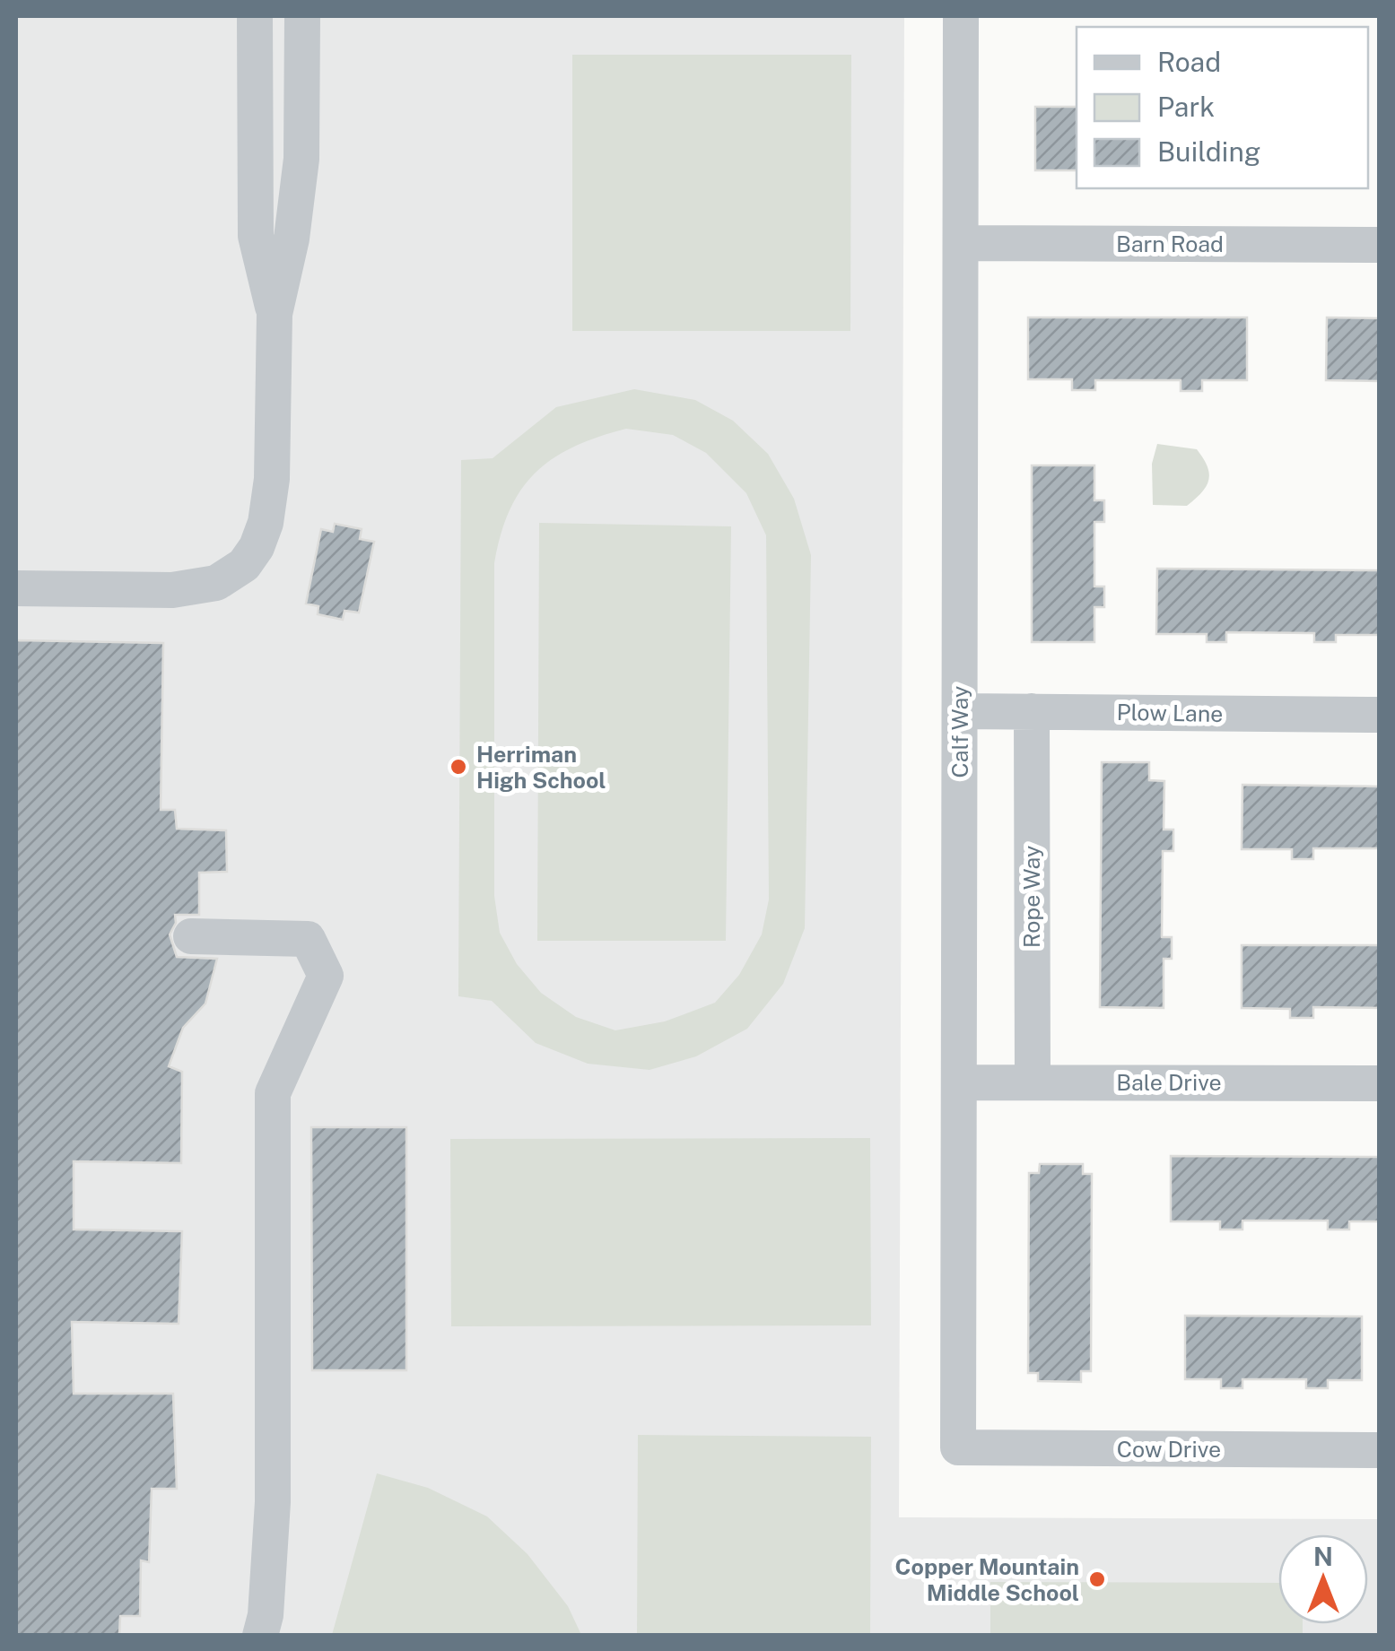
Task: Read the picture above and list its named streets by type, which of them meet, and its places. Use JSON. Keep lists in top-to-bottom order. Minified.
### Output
{"streets":{"street":["Barn Road","Plow Lane","Calf Way","Rope Way","Bale Drive","Cow Drive"]},"crossings":[["Barn Road","Calf Way"],["Plow Lane","Calf Way"],["Plow Lane","Rope Way"],["Calf Way","Bale Drive"],["Calf Way","Cow Drive"],["Rope Way","Bale Drive"]],"places":["Herriman High School","Copper Mountain Middle School"],"legend":["Road","Park","Building"],"north":"top"}
